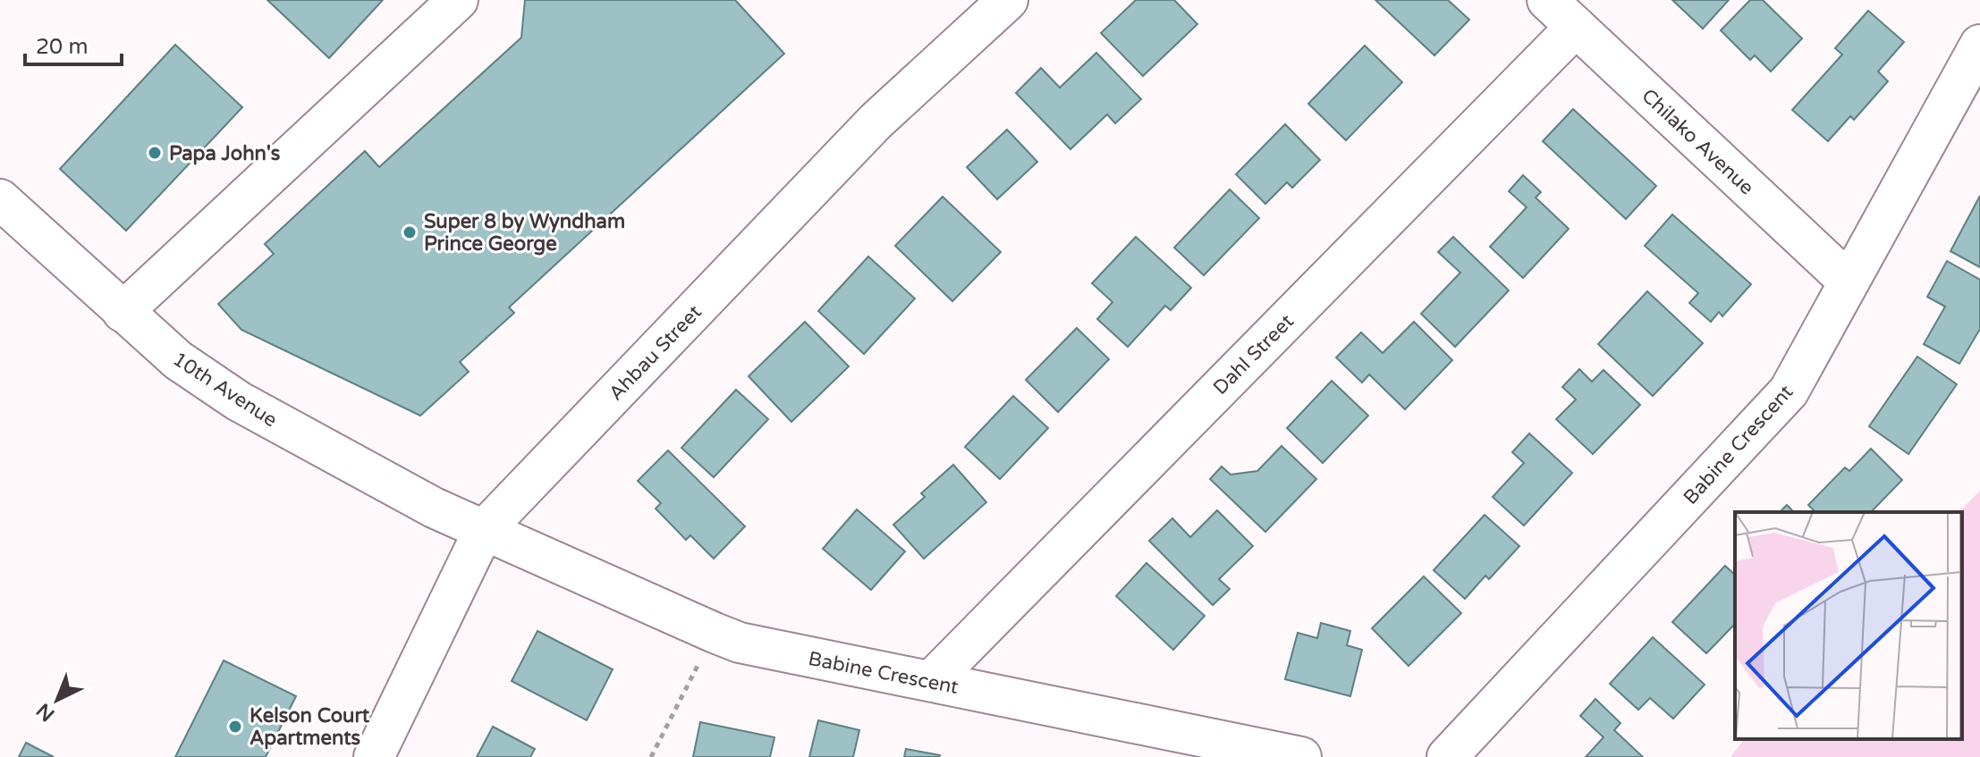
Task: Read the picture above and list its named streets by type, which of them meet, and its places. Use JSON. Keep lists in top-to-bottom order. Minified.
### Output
{"streets":{"street":["Chilako Avenue","Ahbau Street","Dahl Street","10th Avenue","Babine Crescent"]},"crossings":[["Chilako Avenue","Dahl Street"],["Chilako Avenue","Babine Crescent"],["Ahbau Street","10th Avenue"],["Ahbau Street","Babine Crescent"],["Dahl Street","Babine Crescent"],["10th Avenue","Babine Crescent"]],"places":["Papa John's","Super 8 by Wyndham Prince George","Kelson Court Apartments"],"scale_bar":"20 m","north":"bottom left"}
